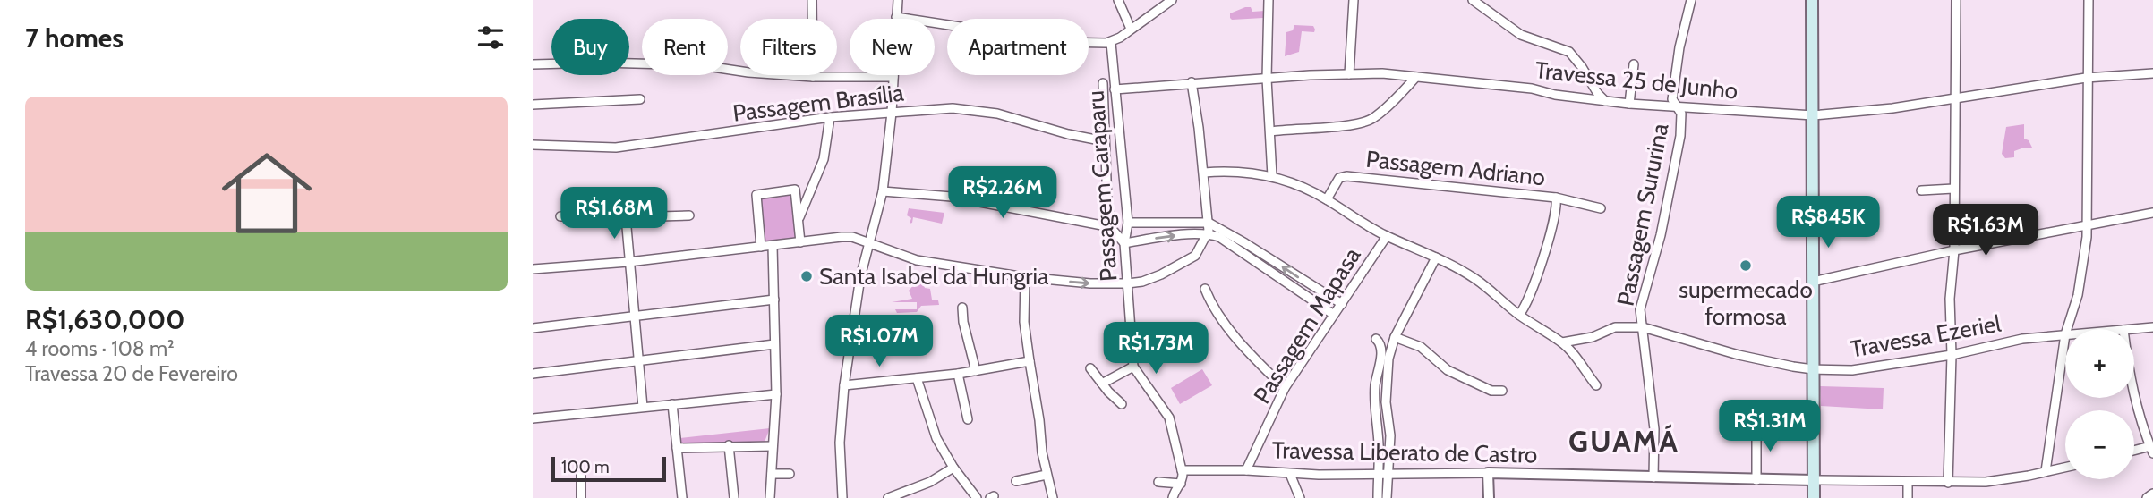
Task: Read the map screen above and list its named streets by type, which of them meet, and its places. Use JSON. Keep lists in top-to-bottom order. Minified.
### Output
{"streets":{"street":["Travessa 25 de Junho","Passagem Brasília","Passagem Adriano","Passagem Caraparu","Passagem Sururina","Passagem Mapasa","Travessa Ezeriel","Travessa Liberato de Castro"]},"crossings":[["Travessa 25 de Junho","Passagem Caraparu"],["Travessa 25 de Junho","Passagem Sururina"],["Passagem Brasília","Passagem Caraparu"],["Passagem Sururina","Travessa Ezeriel"],["Passagem Sururina","Travessa Liberato de Castro"],["Passagem Mapasa","Travessa Liberato de Castro"]],"districts":["GUAMÁ"],"places":["supermecado formosa","Santa Isabel da Hungria"],"scale_bar":"100 m","page":{"heading":"7 homes","chip":["Buy","Rent","Filters","New","Apartment"],"list":[{"name":"R$1,630,000","note":"4 rooms · 108 m² · Travessa 20 de Fevereiro"}],"price":["R$2.26M","R$1.68M","R$845K","R$1.63M","R$1.07M","R$1.73M","R$1.31M"],"map_buttons":["+","−"],"scale":"100 m"}}
